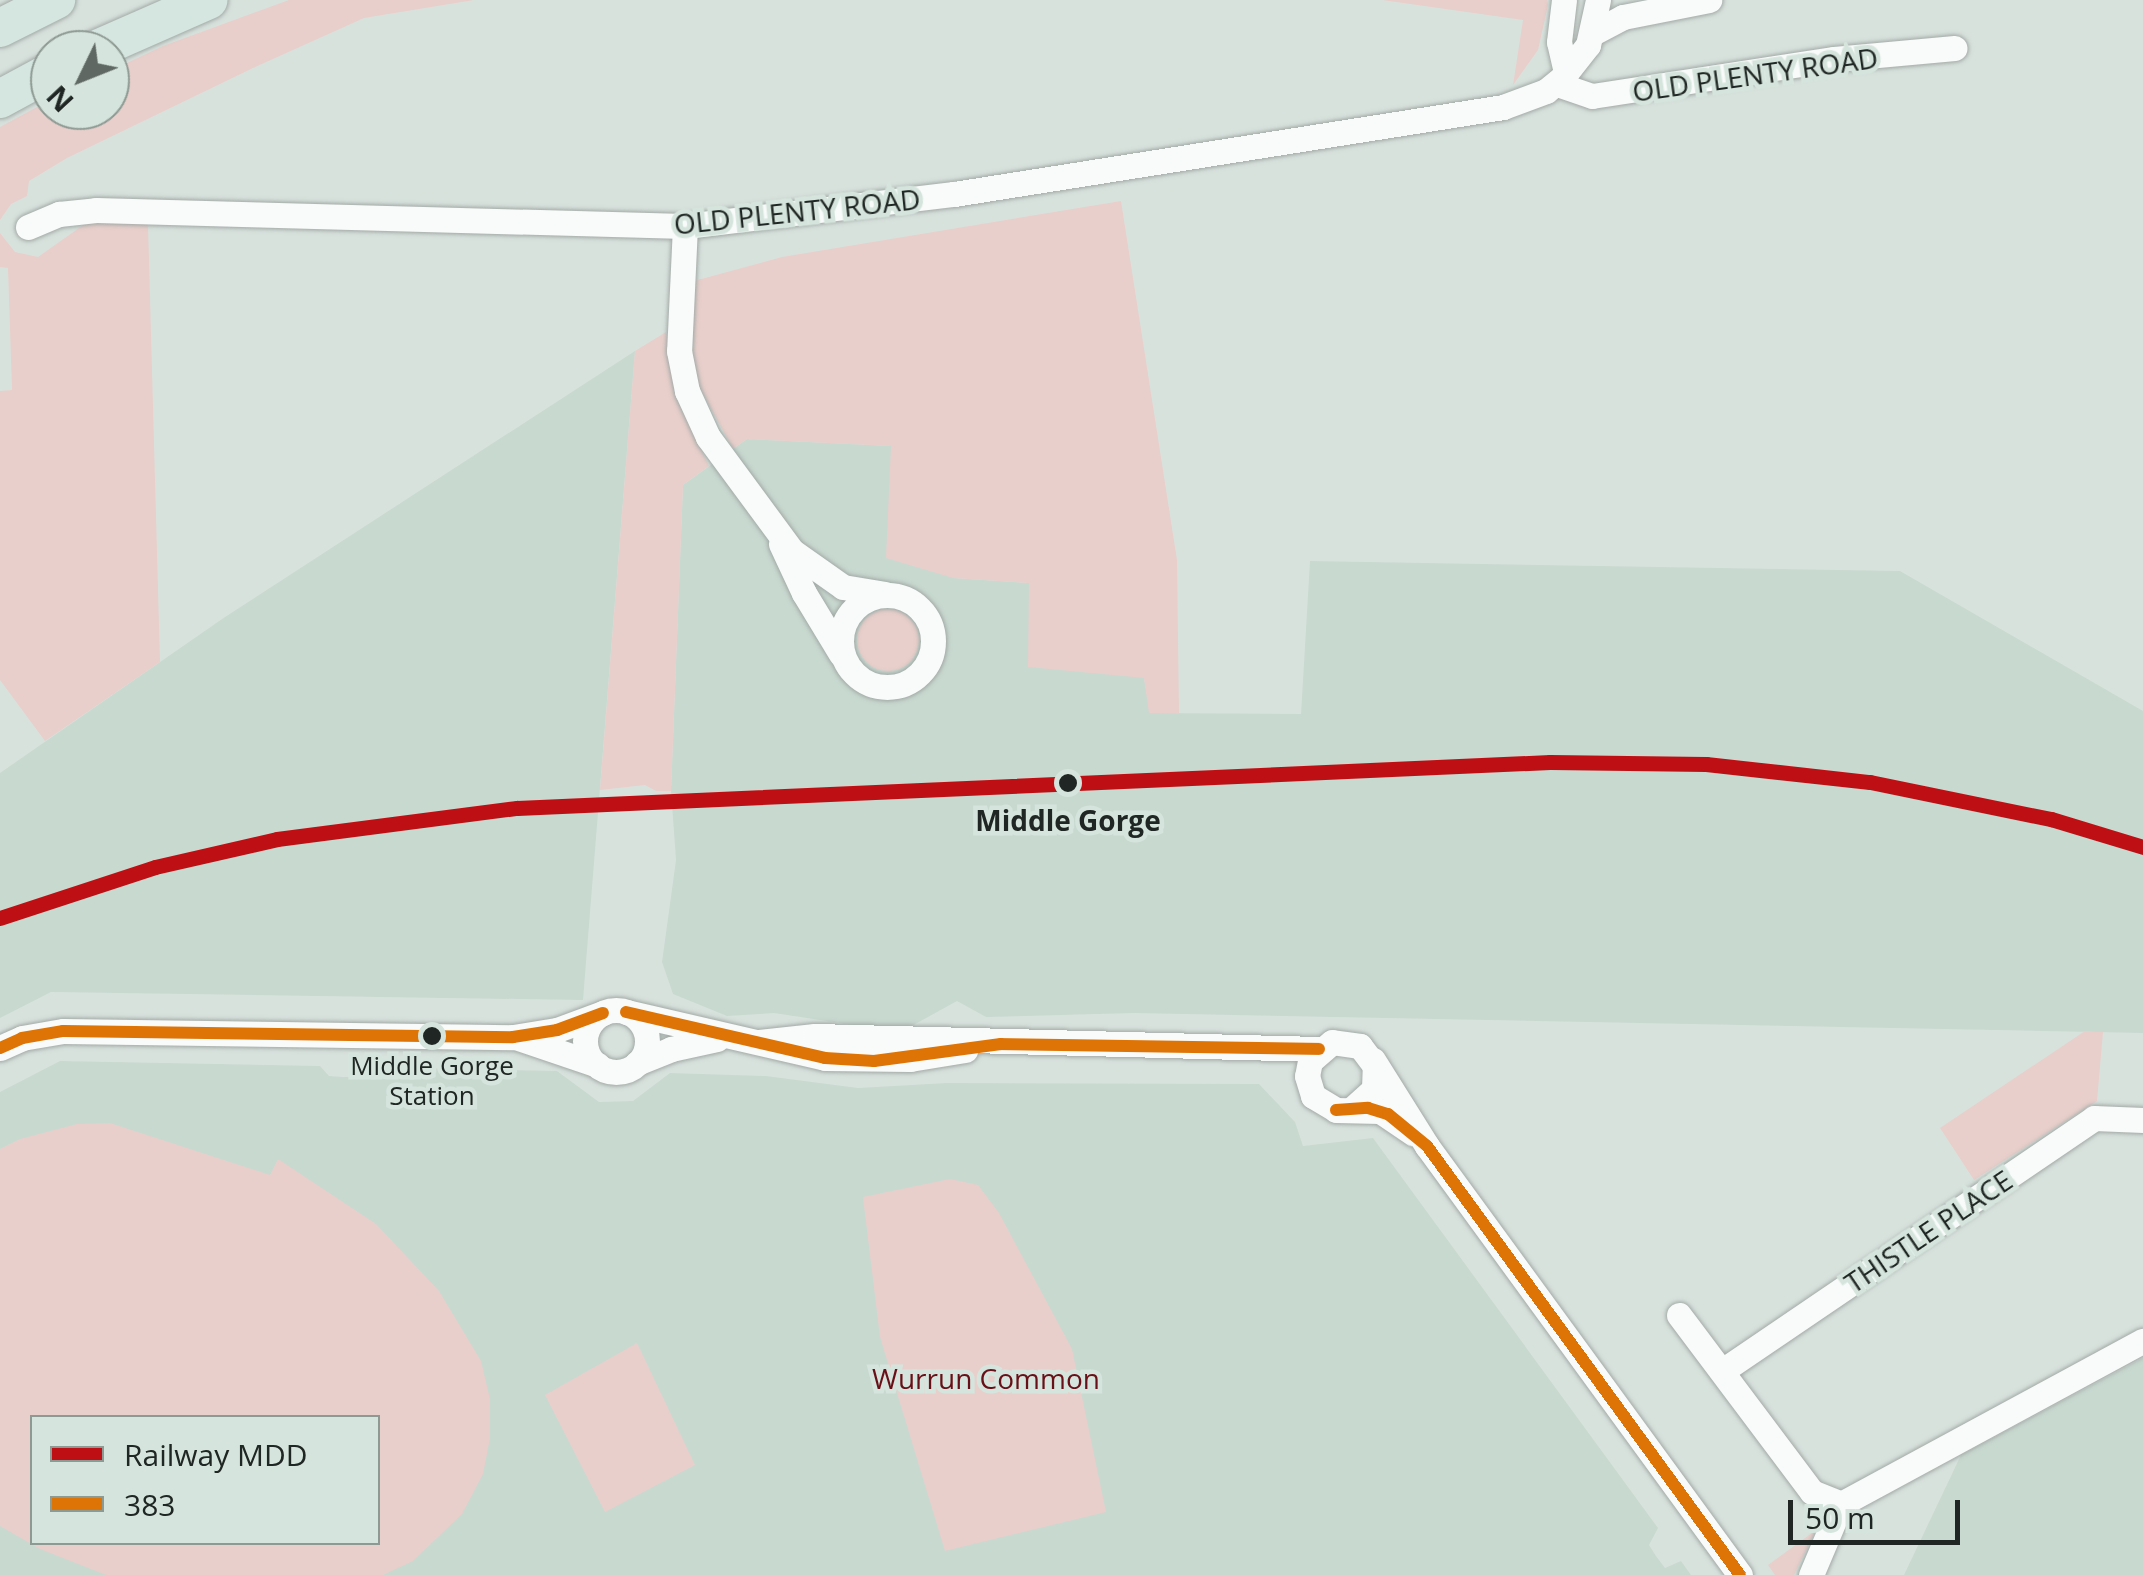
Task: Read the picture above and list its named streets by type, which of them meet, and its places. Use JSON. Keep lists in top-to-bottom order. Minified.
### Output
{"streets":{"street":["OLD PLENTY ROAD","THISTLE PLACE"]},"parks":["Wurrun Common"],"places":["Middle Gorge","Middle Gorge Station"],"lines":["rail line MDD","transit line 383"],"legend":["Railway MDD","383"],"scale_bar":"50 m","north":"bottom left"}
